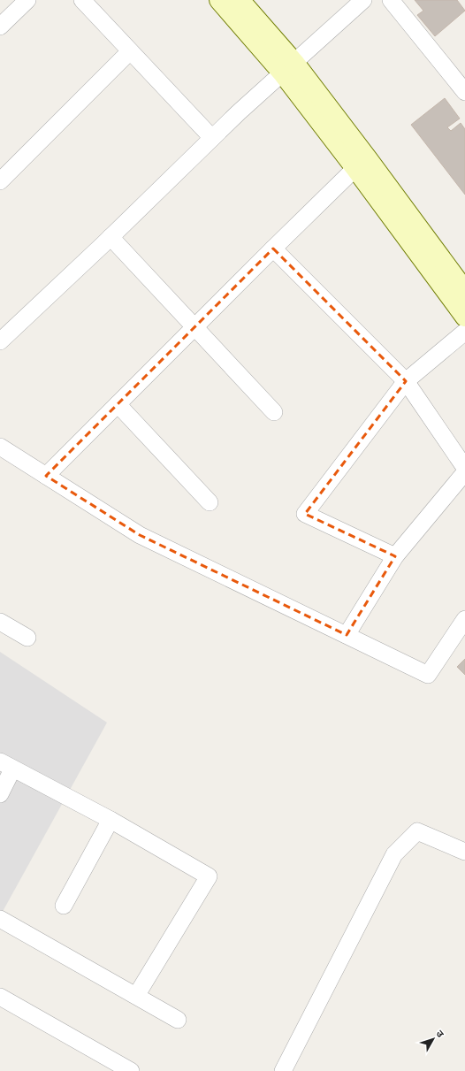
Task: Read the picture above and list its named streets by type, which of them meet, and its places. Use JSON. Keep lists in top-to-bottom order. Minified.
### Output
{"north":"top right"}
